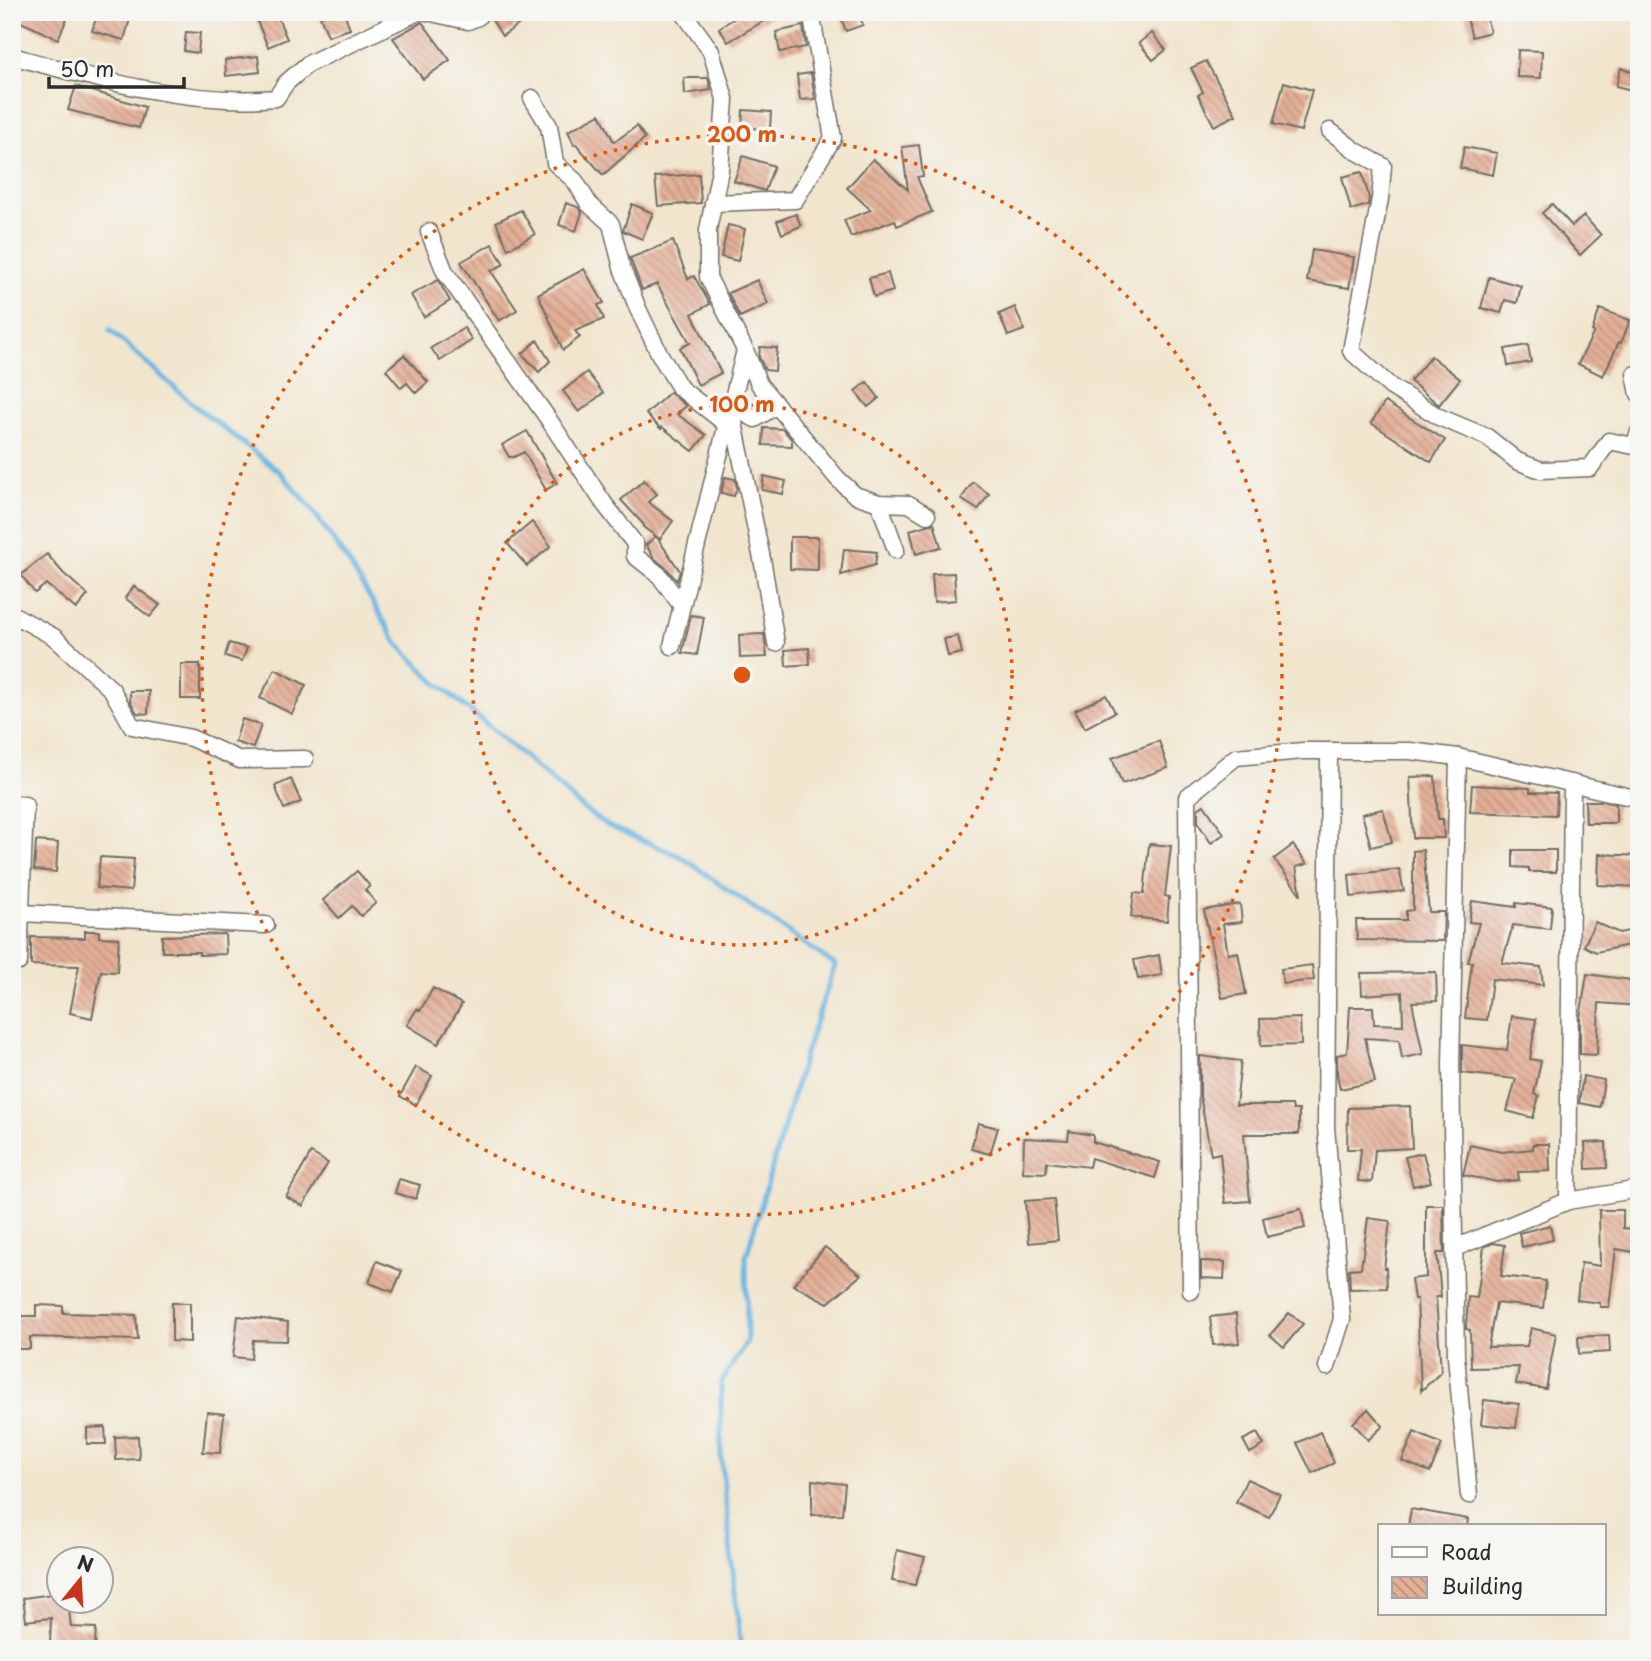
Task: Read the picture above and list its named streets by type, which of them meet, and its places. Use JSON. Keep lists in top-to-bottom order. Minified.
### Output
{"legend":["Road","Building"],"scale_bar":"50 m","north":"top","rings":["200 m","100 m"]}
